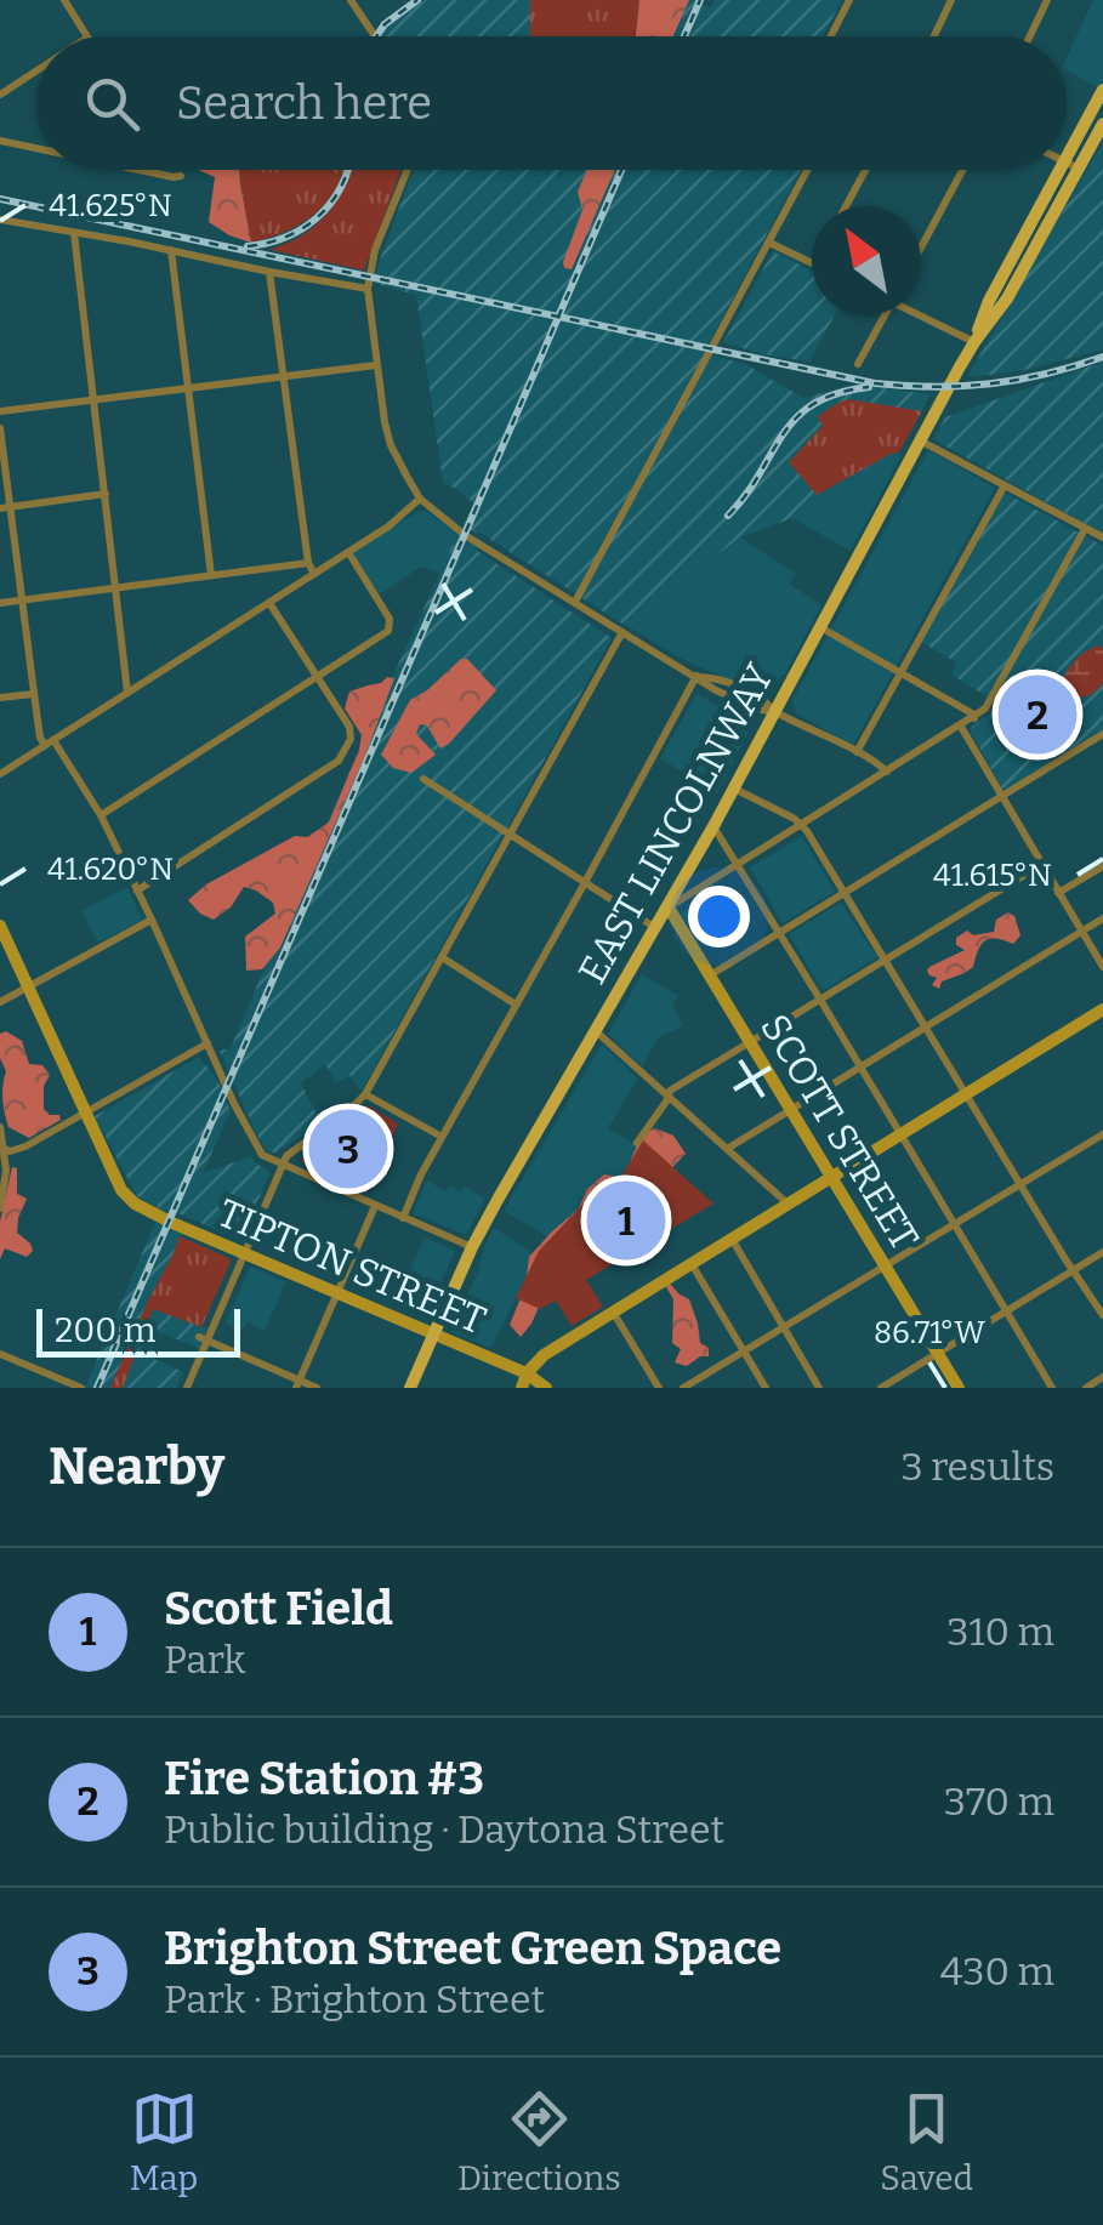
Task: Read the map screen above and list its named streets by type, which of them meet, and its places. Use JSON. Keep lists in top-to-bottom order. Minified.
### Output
{"streets":{"main road":["EAST LINCOLNWAY"],"street":["SCOTT STREET","TIPTON STREET"]},"crossings":[["EAST LINCOLNWAY","SCOTT STREET"],["EAST LINCOLNWAY","TIPTON STREET"]],"scale_bar":"200 m","north":"top left","page":{"search":"Search here","pins":["2","3","1"],"scale":"200 m","heading":["Nearby","3 results"],"list":[{"mark":"1","name":"Scott Field","note":"Park","value":"310 m"},{"mark":"2","name":"Fire Station #3","note":"Public building · Daytona Street","value":"370 m"},{"mark":"3","name":"Brighton Street Green Space","note":"Park · Brighton Street","value":"430 m"}],"nav":["Map","Directions","Saved"]},"coordinates":["41.625°N","41.620°N","41.615°N","86.71°W"]}
